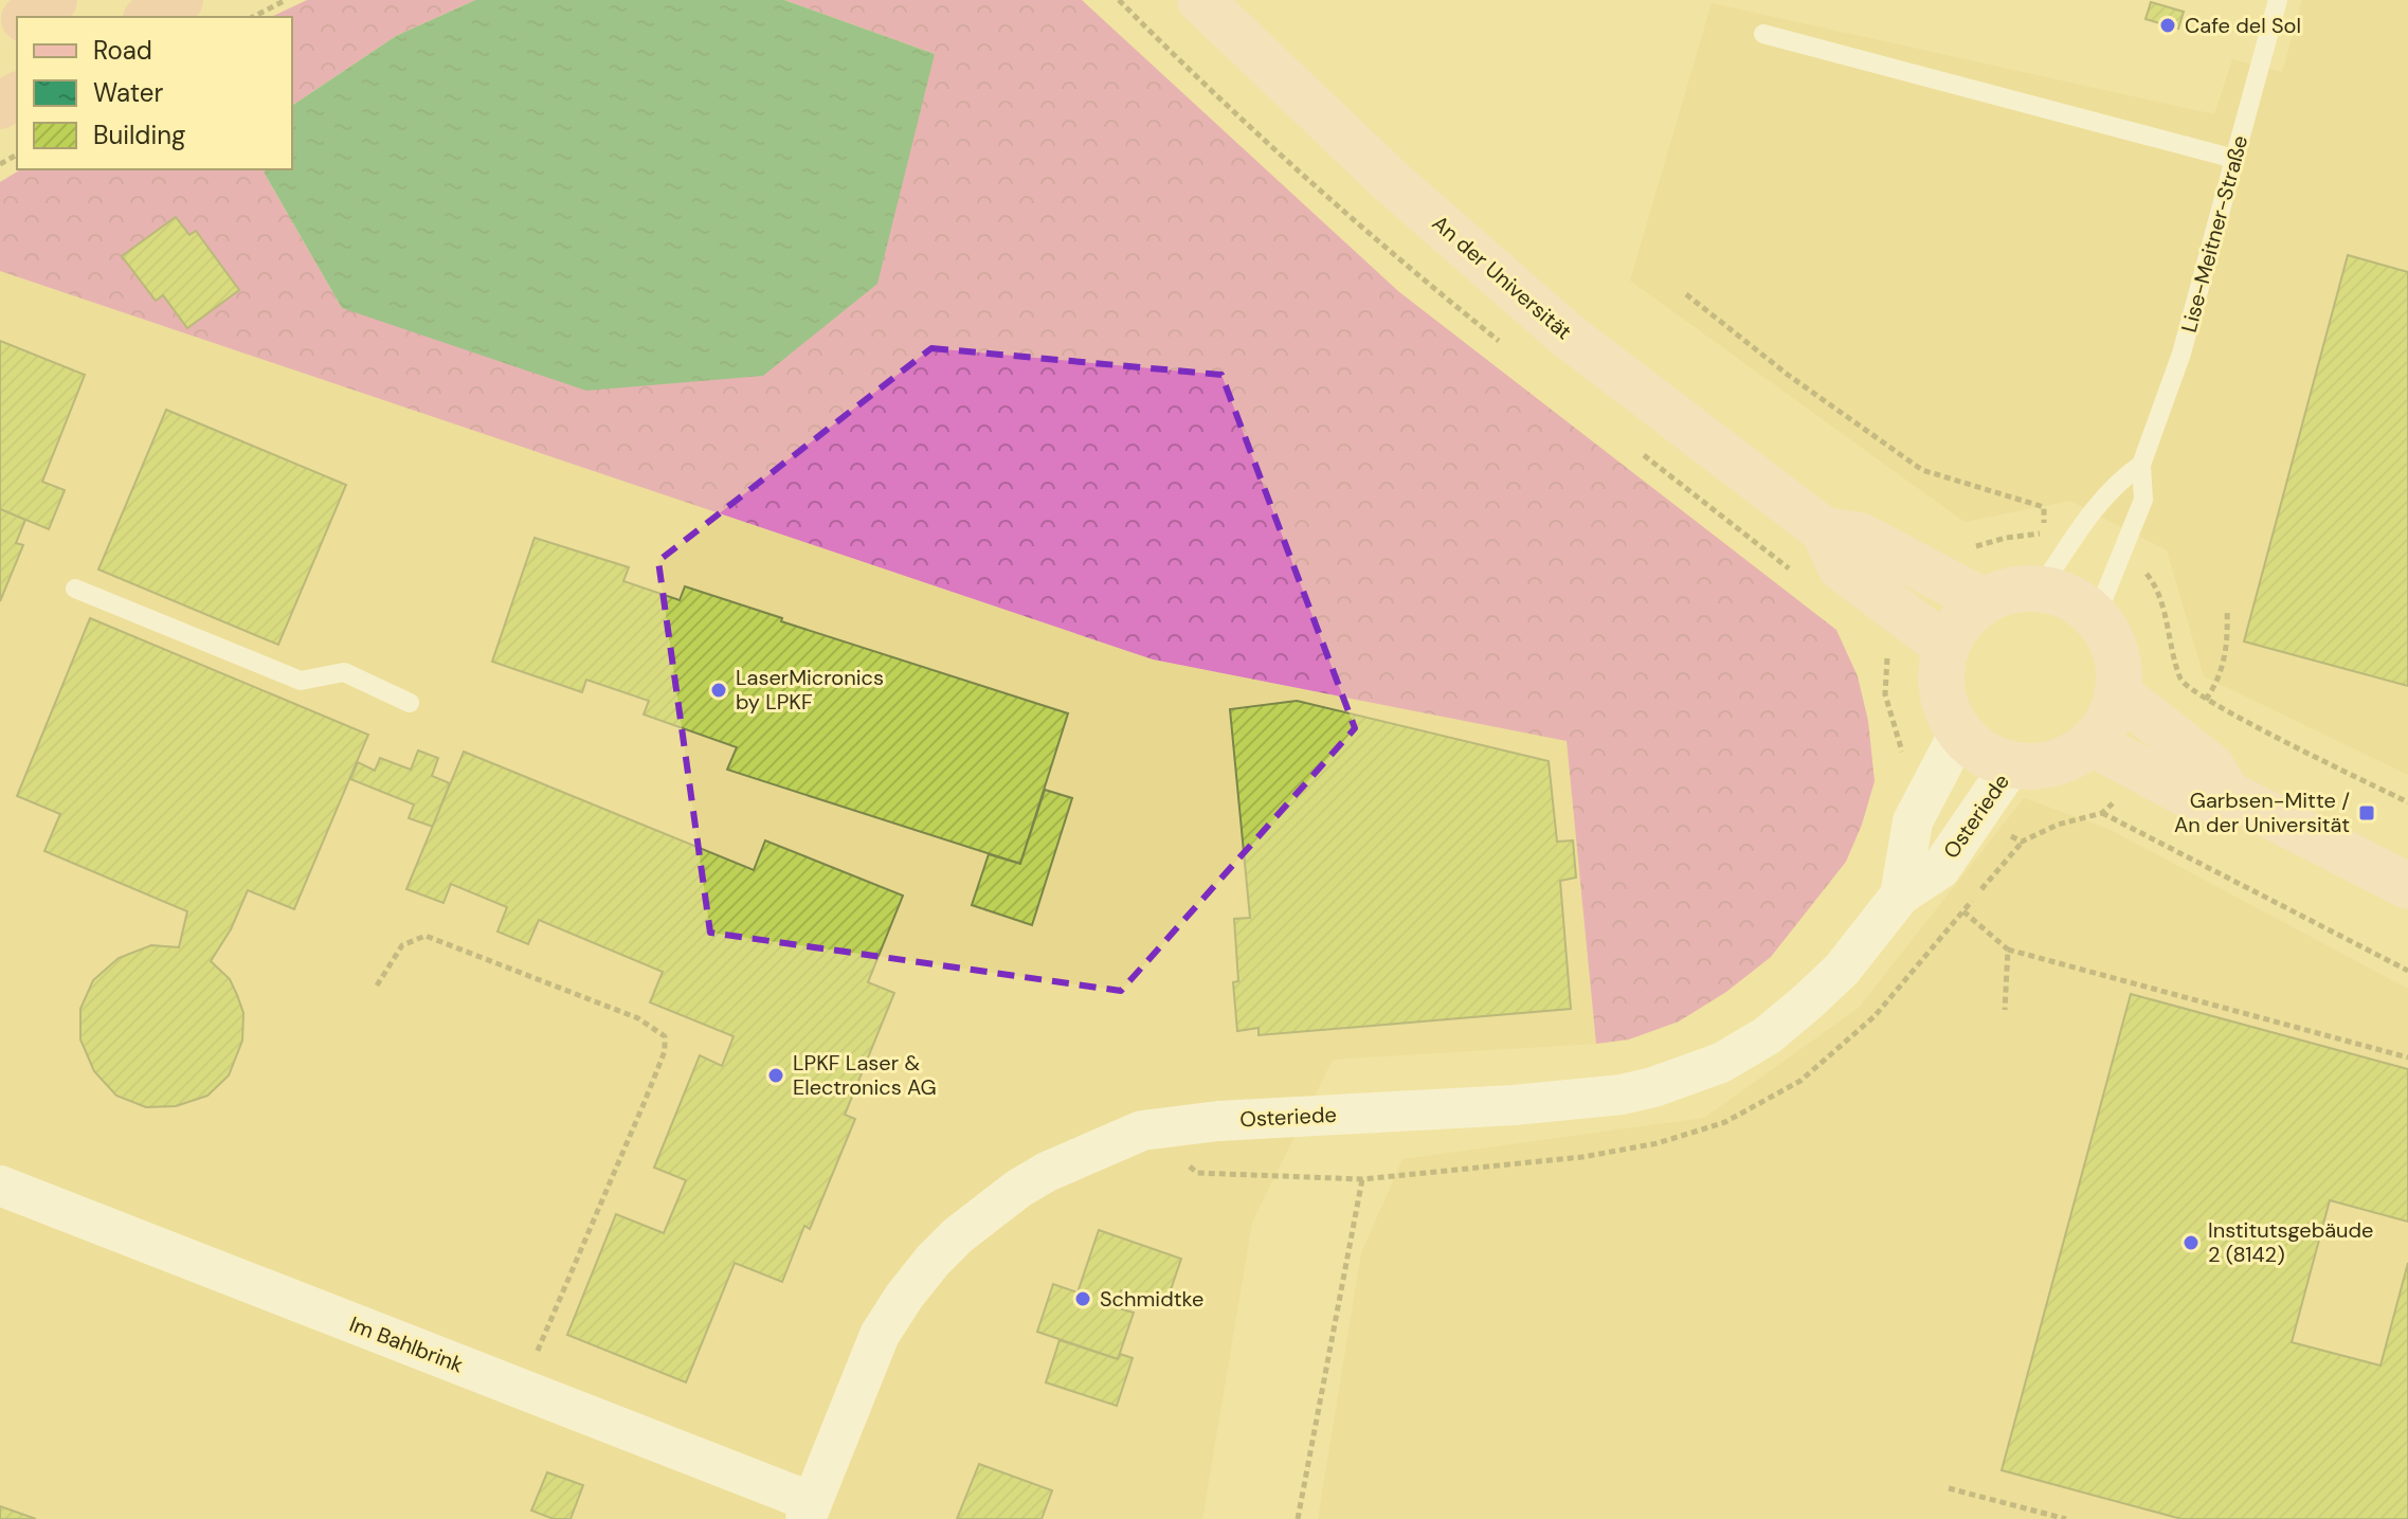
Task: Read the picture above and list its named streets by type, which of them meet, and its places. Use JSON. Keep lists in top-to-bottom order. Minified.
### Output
{"streets":{"street":["An der Universität","Osteriede","Im Bahlbrink"],"lane":["Lise-Meitner-Straße"]},"crossings":[["An der Universität","Osteriede"],["Osteriede","Im Bahlbrink"]],"places":{"other":["Cafe del Sol","LaserMicronics by LPKF","LPKF Laser & Electronics AG","Institutsgebäude 2 (8142)","Schmidtke"],"transit":["Garbsen-Mitte / An der Universität"]},"legend":["Road","Water","Building"]}
